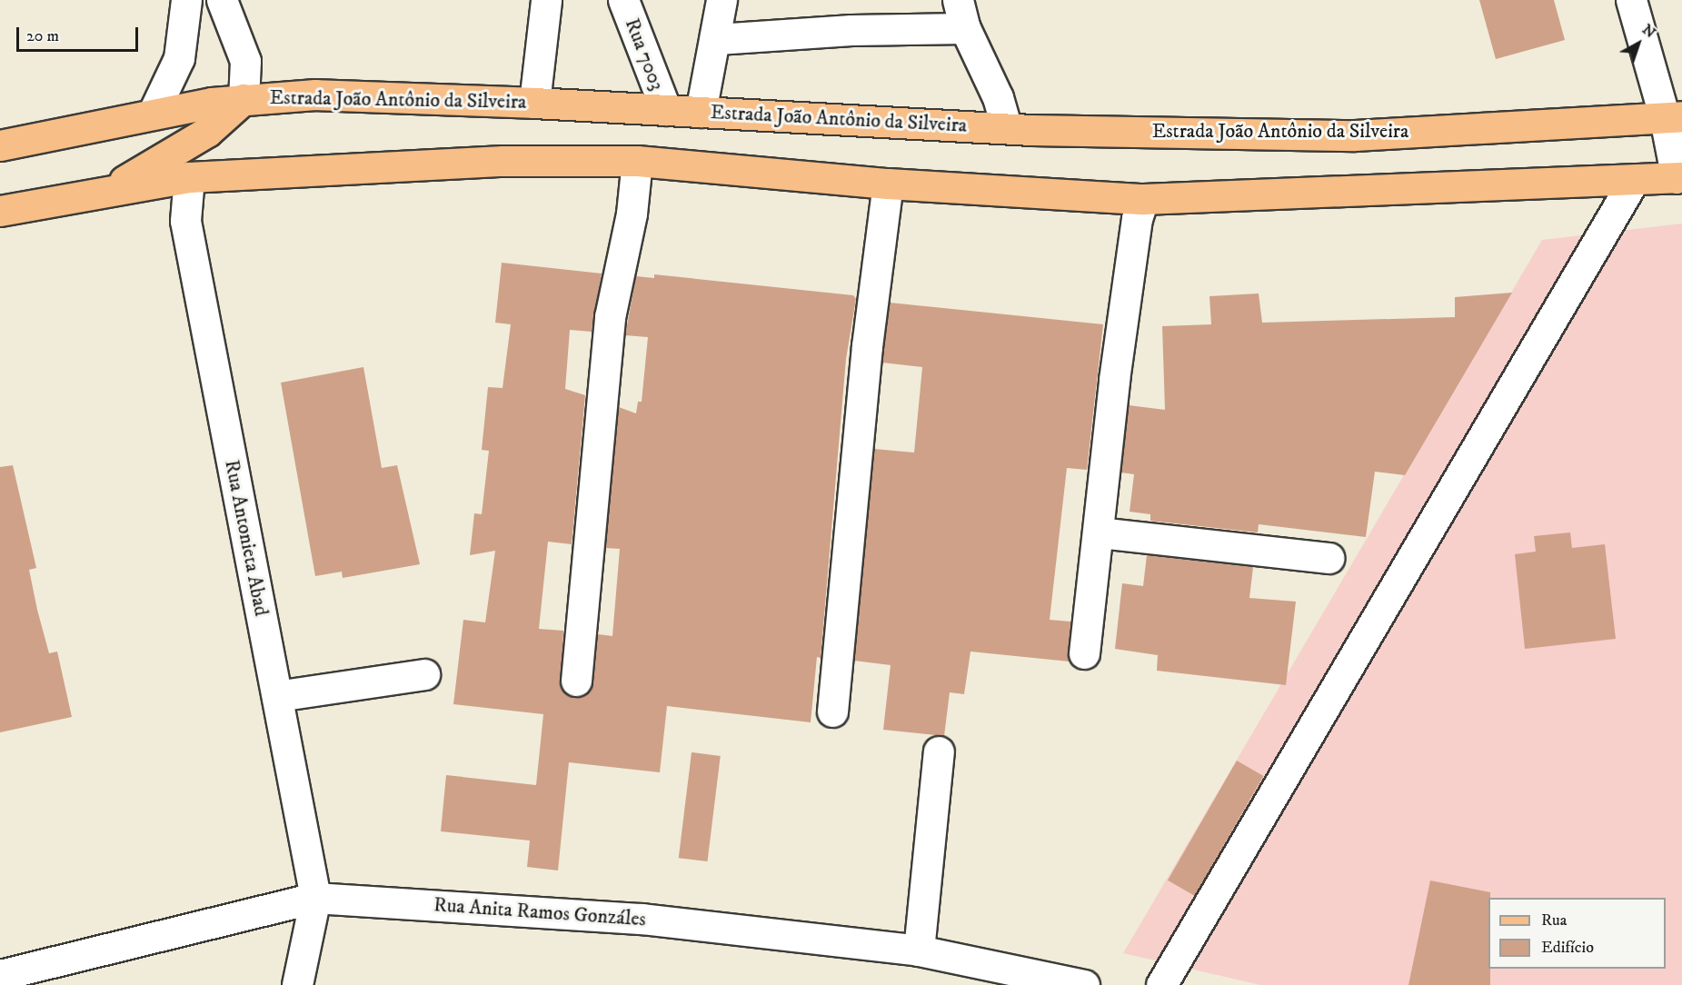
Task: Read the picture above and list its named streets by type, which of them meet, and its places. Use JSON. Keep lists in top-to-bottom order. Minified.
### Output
{"streets":{"main road":["Estrada João Antônio da Silveira"],"street":["Rua 7003","Rua Antonieta Abad","Rua Anita Ramos Gonzáles"]},"crossings":[["Rua 7003","Estrada João Antônio da Silveira"],["Rua Antonieta Abad","Rua Anita Ramos Gonzáles"]],"legend":["Rua","Edifício"],"scale_bar":"20 m","north":"top right"}
